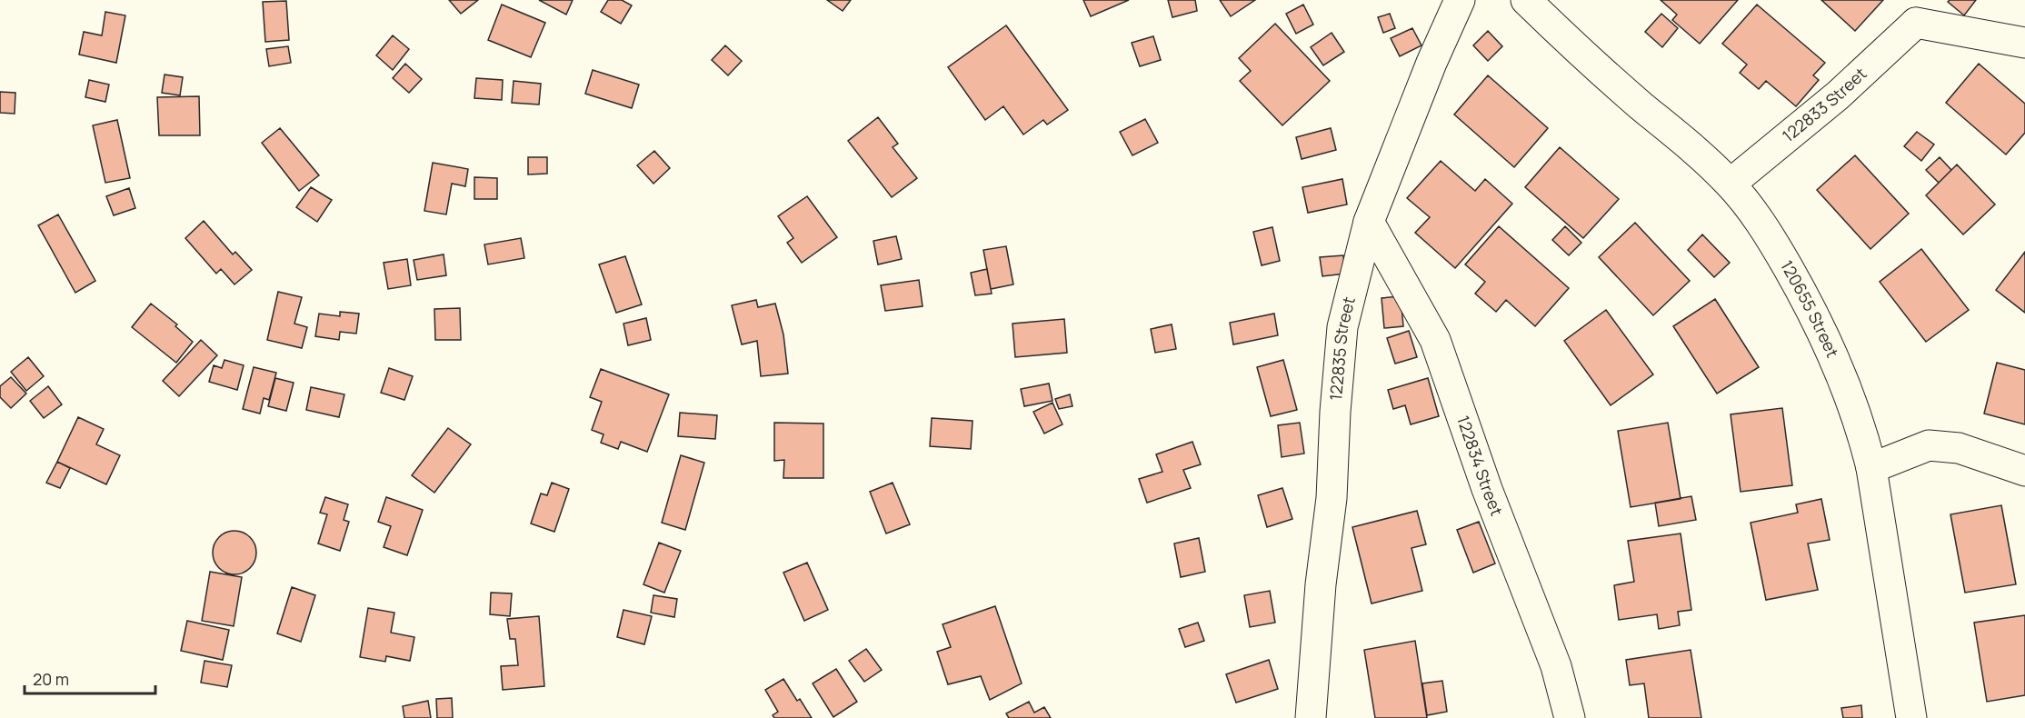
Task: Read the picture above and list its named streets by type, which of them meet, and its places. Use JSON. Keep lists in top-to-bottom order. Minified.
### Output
{"streets":{"street":["122833 Street","120655 Street","122835 Street","122834 Street"]},"crossings":[["122833 Street","120655 Street"],["122835 Street","122834 Street"]],"scale_bar":"20 m"}
